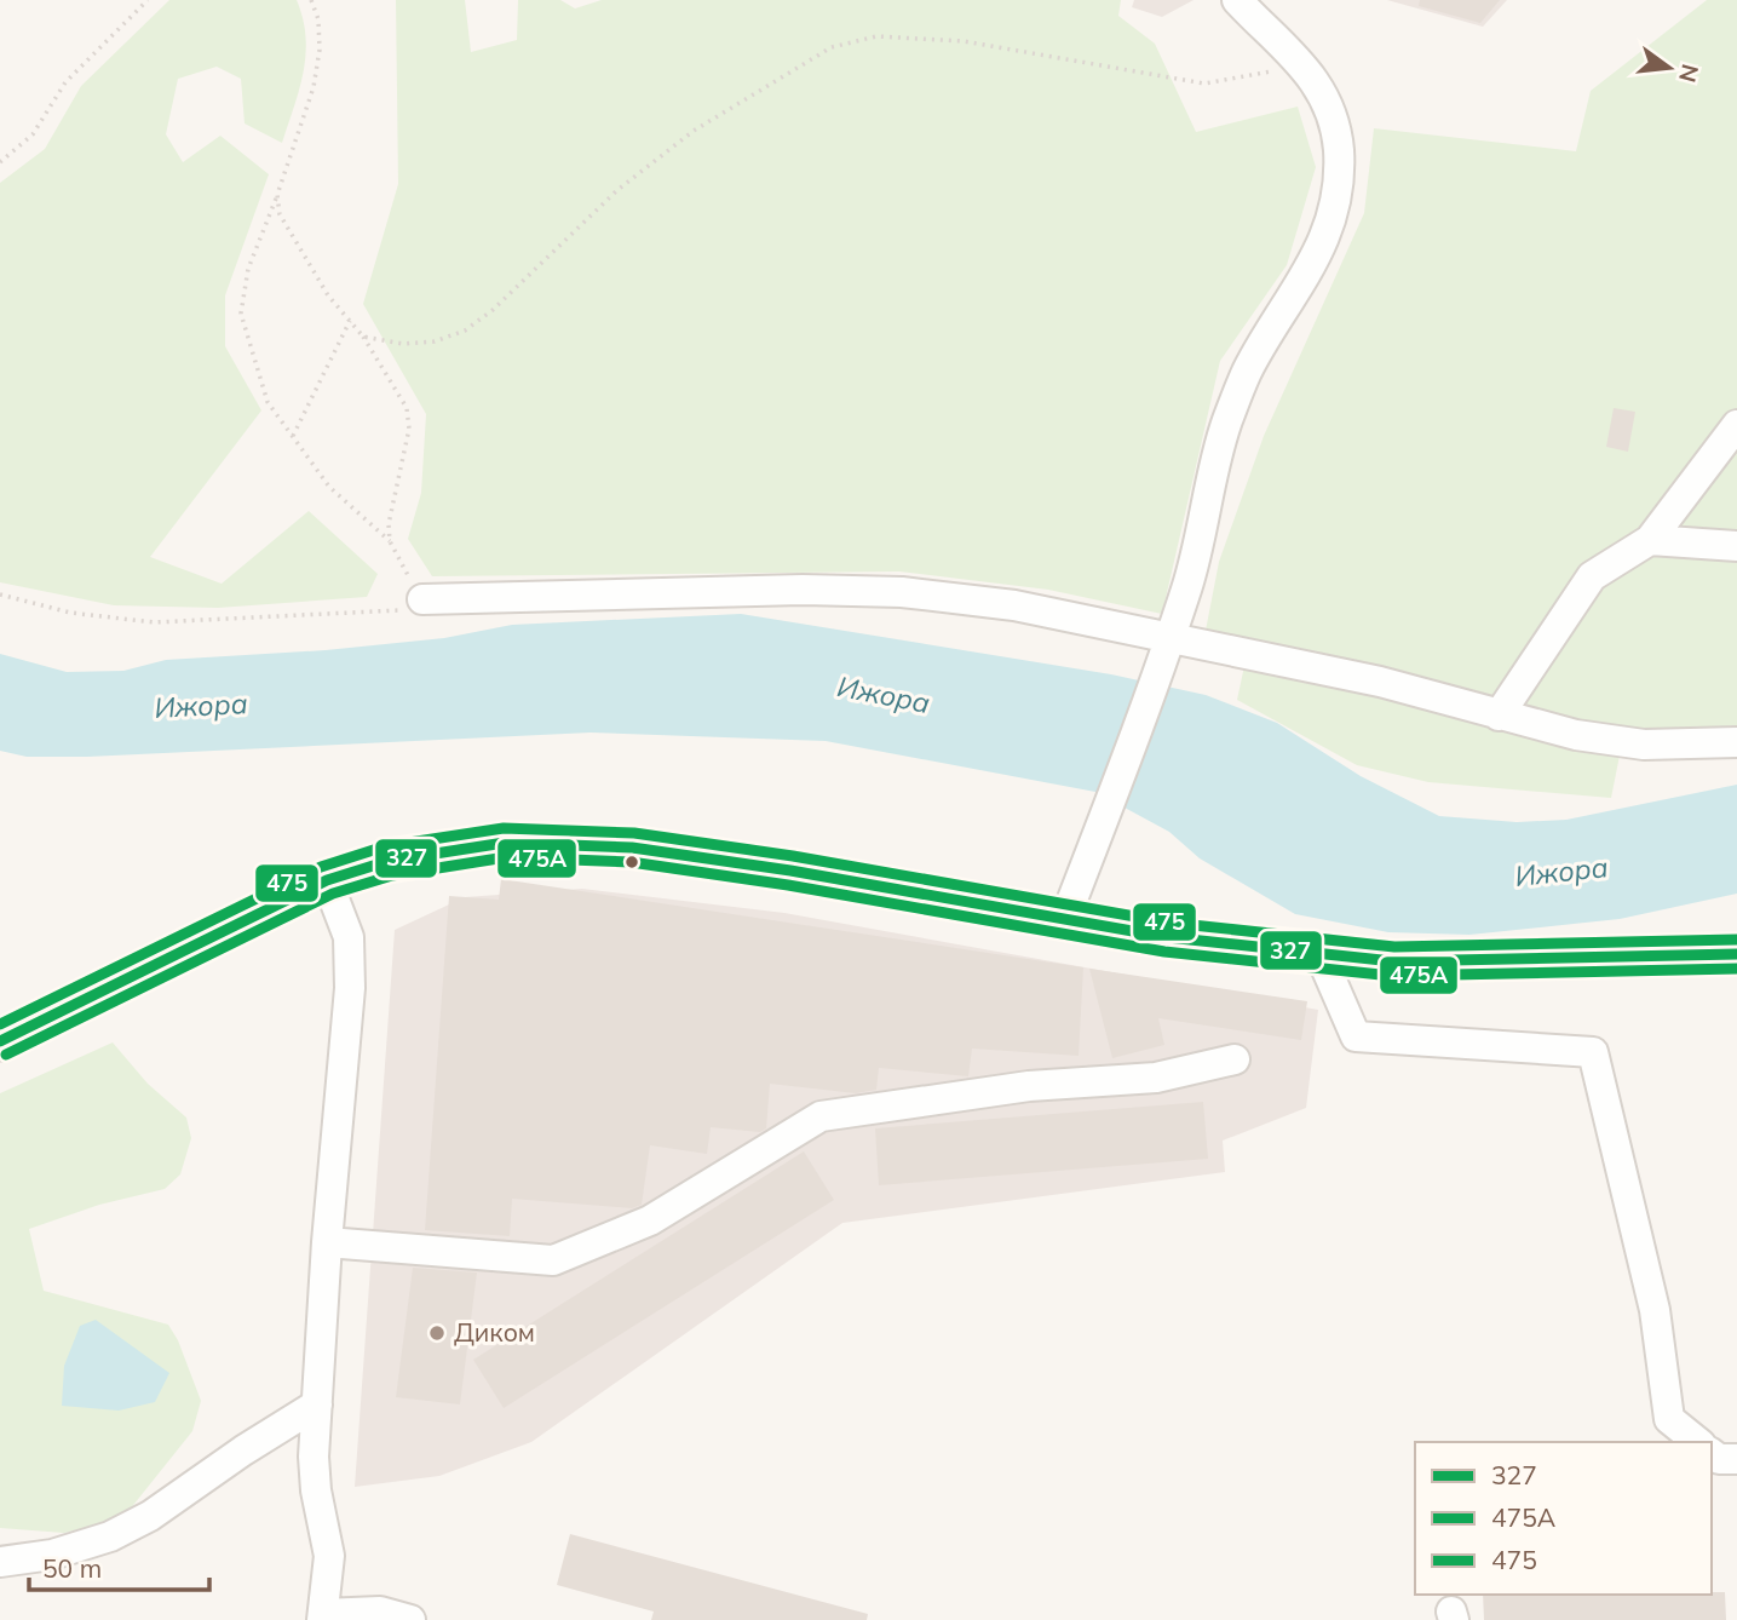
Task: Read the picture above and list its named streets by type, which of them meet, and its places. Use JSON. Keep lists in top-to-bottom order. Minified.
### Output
{"water":["Ижора"],"places":["Диком"],"lines":["transit line 475","transit line 327","transit line 475А"],"legend":["327","475А","475"],"scale_bar":"50 m","north":"right"}
